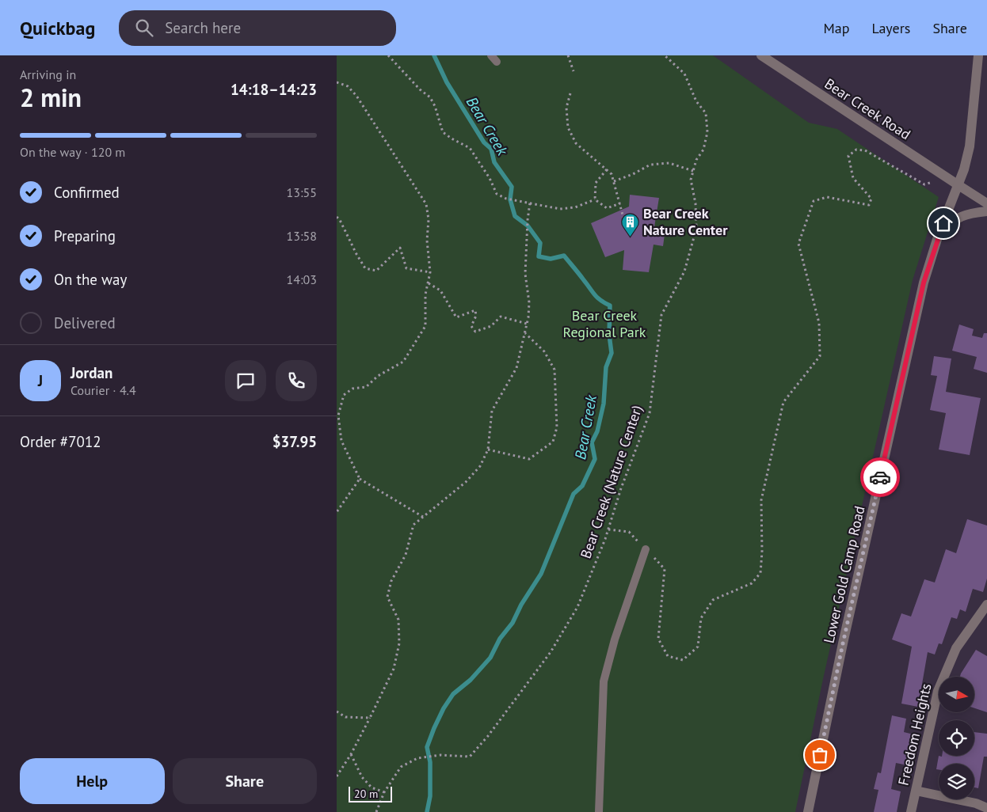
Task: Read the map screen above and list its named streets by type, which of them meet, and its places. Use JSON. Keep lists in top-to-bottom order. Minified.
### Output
{"streets":{"street":["Bear Creek Road","Lower Gold Camp Road","Freedom Heights"],"path":["Bear Creek (Nature Center)"]},"crossings":[["Bear Creek Road","Lower Gold Camp Road"]],"water":["Bear Creek"],"parks":["Bear Creek Regional Park"],"places":{"building":["Bear Creek Nature Center"]},"scale_bar":"20 m","north":"right","page":{"header":"Quickbag","search":"Search here","nav":["Map","Layers","Share"],"heading":["2 min","Arriving in","14:18–14:23"],"panel":["Jordan","Courier · 4.4","Order #7012","$37.95"],"bar":"On the way · 120 m","list":[["Confirmed","13:55"],["Preparing","13:58"],["On the way","14:03"],"Delivered"],"round":"J","buttons":["Help","Share"],"scale":"20 m"}}
